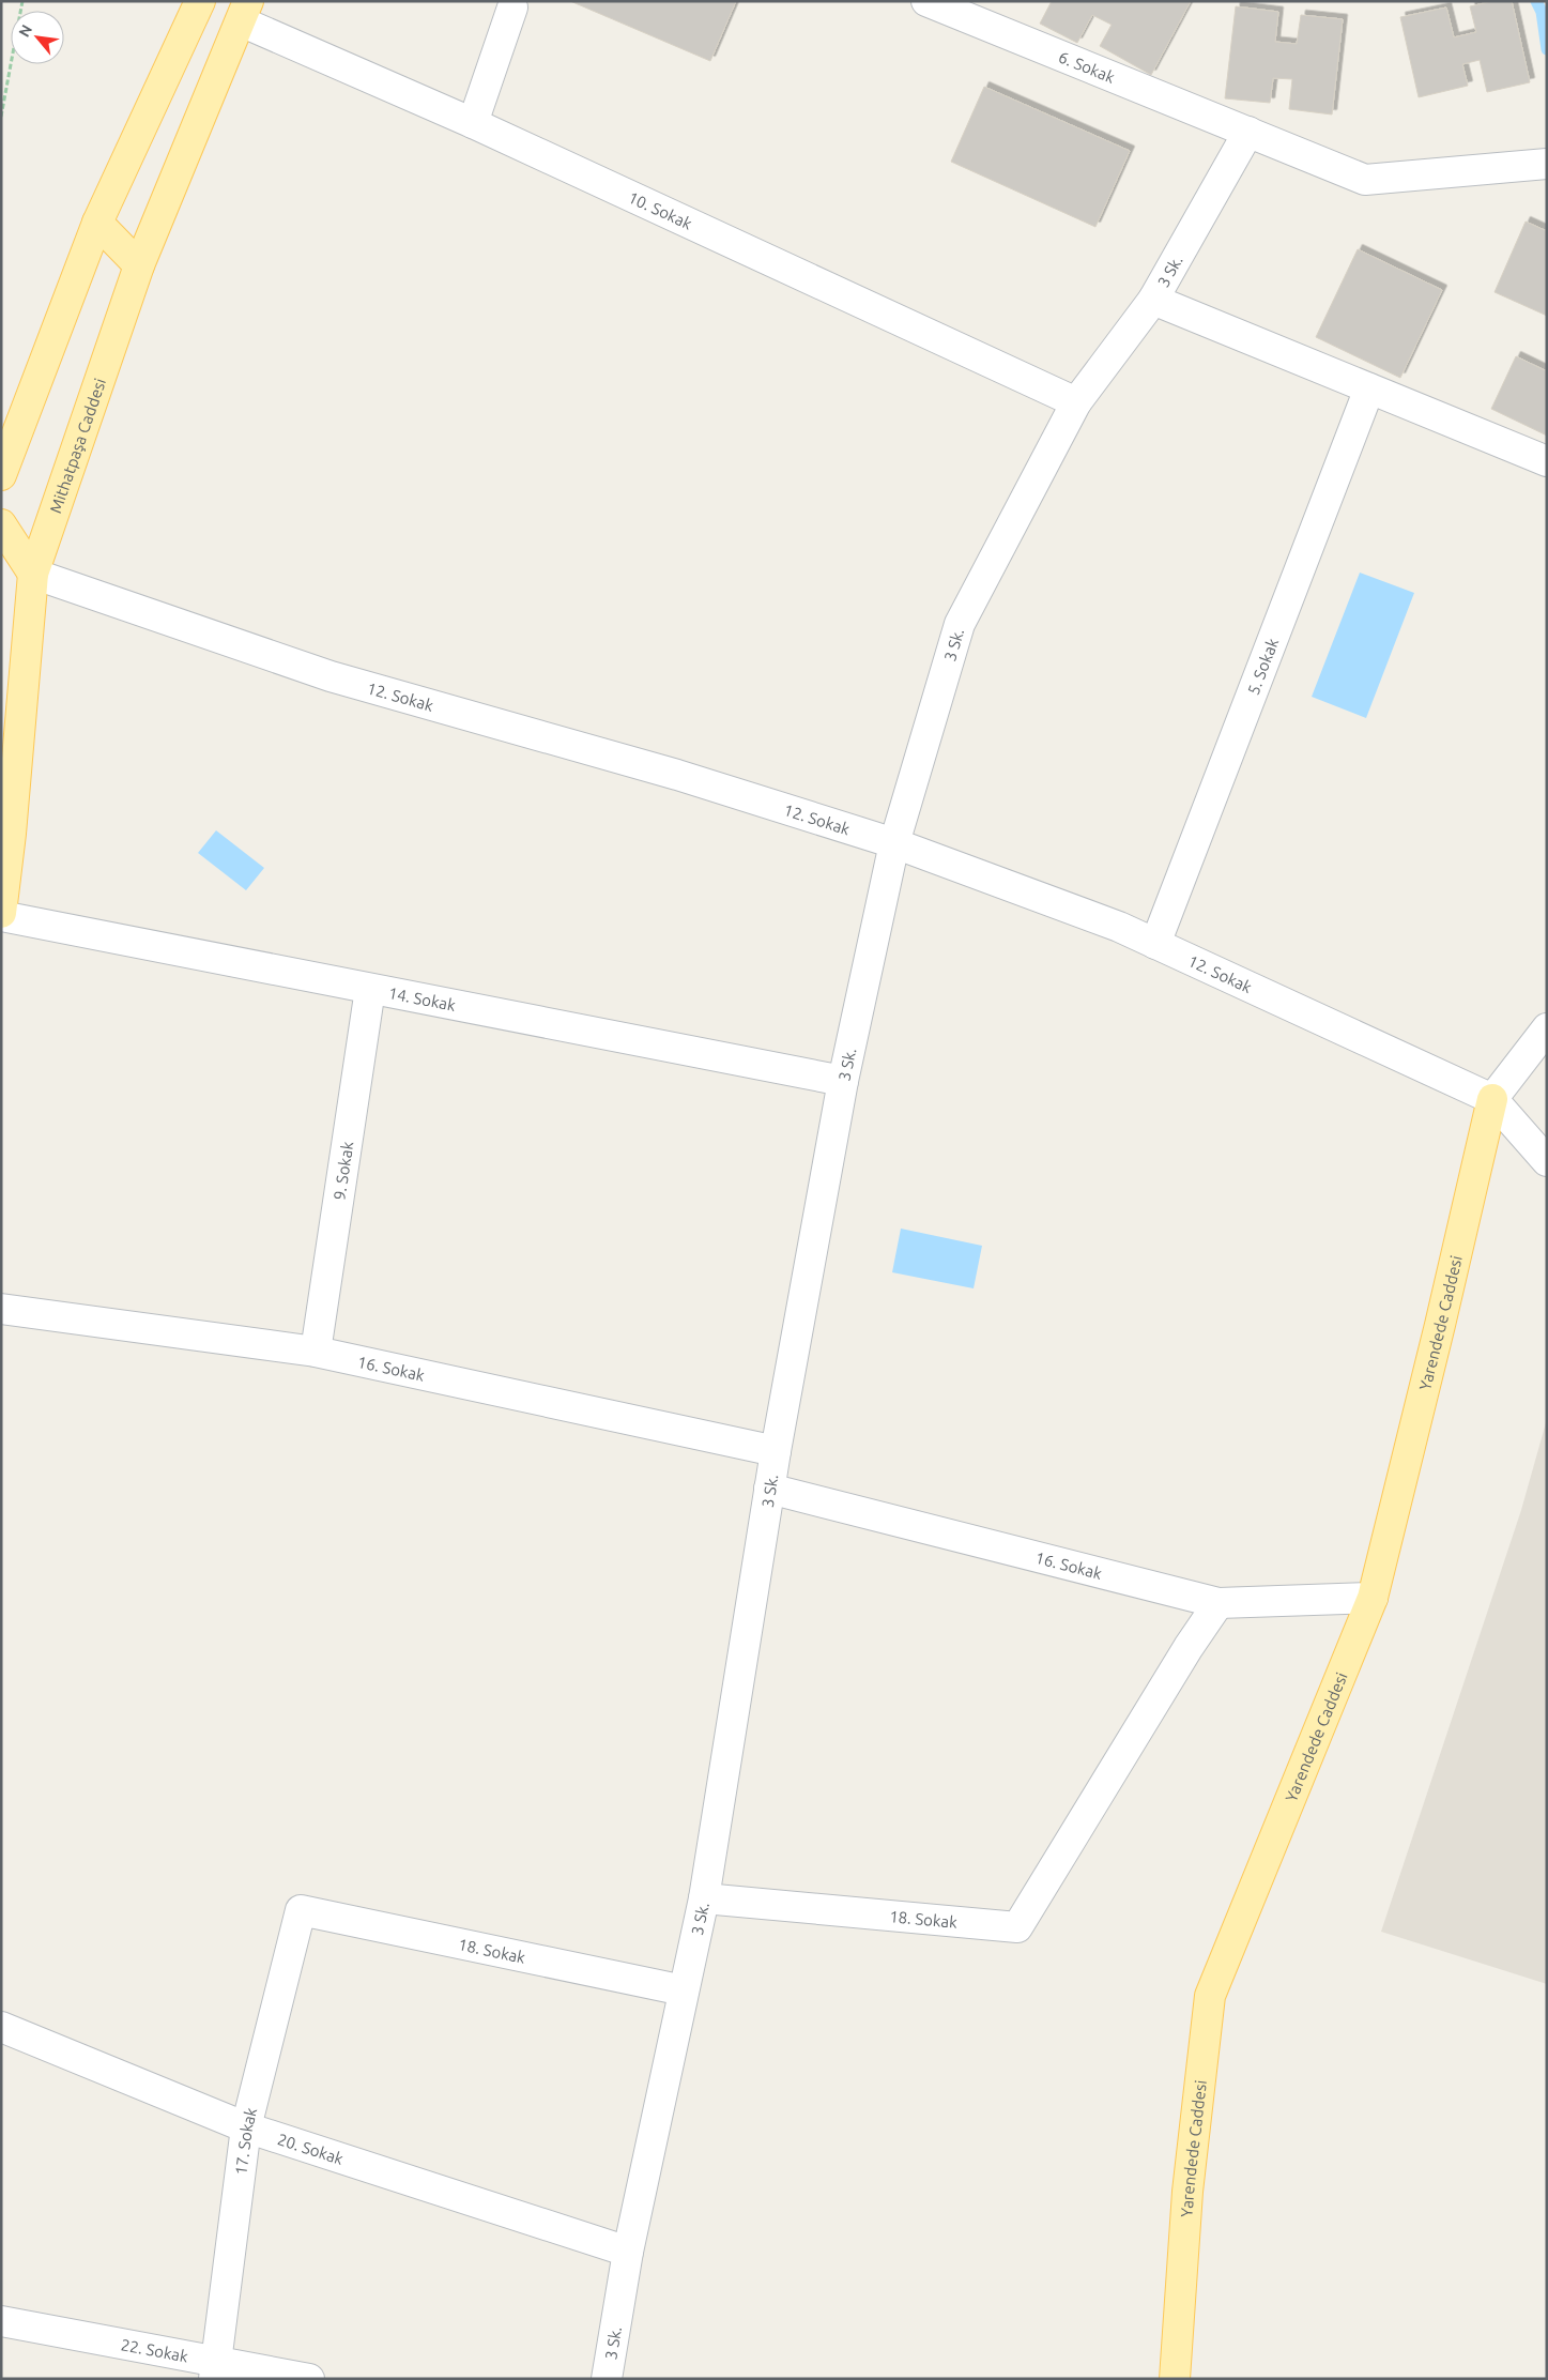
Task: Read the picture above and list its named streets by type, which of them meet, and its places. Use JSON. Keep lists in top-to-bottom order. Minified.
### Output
{"streets":{"main road":["Mithatpaşa Caddesi","Yarendede Caddesi"],"street":["6. Sokak","10. Sokak","3 Sk.","5. Sokak","12. Sokak","14. Sokak","9. Sokak","16. Sokak","18. Sokak","17. Sokak","20. Sokak","22. Sokak"]},"crossings":[["6. Sokak","3 Sk."],["10. Sokak","3 Sk."],["10. Sokak","Mithatpaşa Caddesi"],["3 Sk.","12. Sokak"],["3 Sk.","14. Sokak"],["3 Sk.","16. Sokak"],["3 Sk.","18. Sokak"],["3 Sk.","20. Sokak"],["Mithatpaşa Caddesi","12. Sokak"],["Mithatpaşa Caddesi","14. Sokak"],["5. Sokak","12. Sokak"],["12. Sokak","Yarendede Caddesi"],["14. Sokak","9. Sokak"],["9. Sokak","16. Sokak"],["Yarendede Caddesi","16. Sokak"],["16. Sokak","18. Sokak"],["18. Sokak","17. Sokak"],["17. Sokak","20. Sokak"],["17. Sokak","22. Sokak"]],"north":"top left"}
